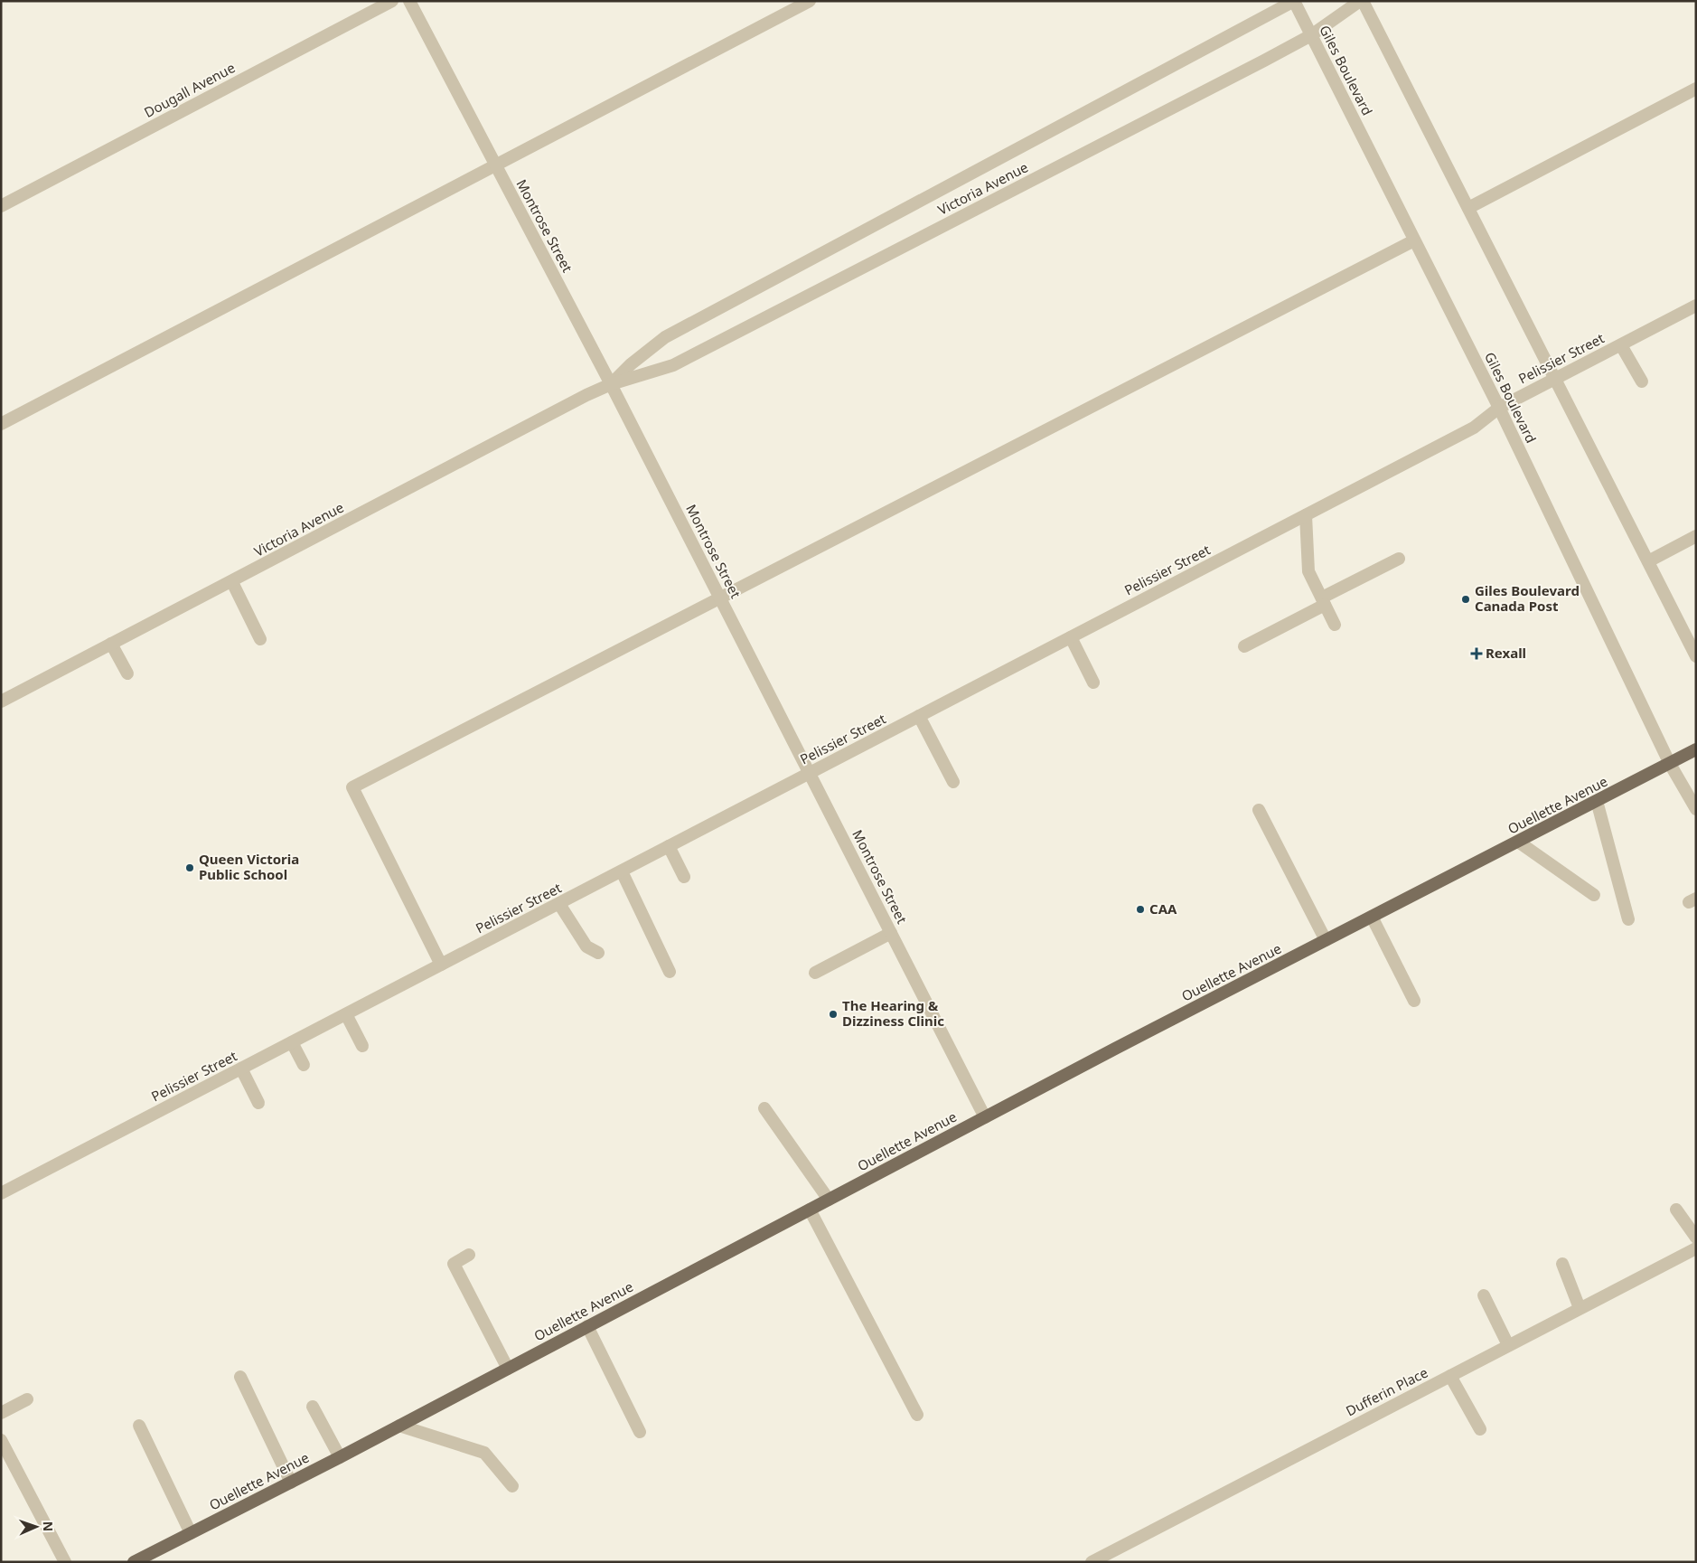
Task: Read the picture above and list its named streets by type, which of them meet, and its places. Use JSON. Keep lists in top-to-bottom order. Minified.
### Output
{"streets":{"main road":["Ouellette Avenue"],"street":["Giles Boulevard","Dougall Avenue","Victoria Avenue","Montrose Street","Pelissier Street","Dufferin Place"]},"crossings":[["Giles Boulevard","Victoria Avenue"],["Giles Boulevard","Pelissier Street"],["Giles Boulevard","Ouellette Avenue"],["Victoria Avenue","Montrose Street"],["Montrose Street","Pelissier Street"],["Montrose Street","Ouellette Avenue"]],"places":{"other":["Giles Boulevard Canada Post","Queen Victoria Public School","CAA","The Hearing & Dizziness Clinic"],"health":["Rexall"]},"north":"right"}
